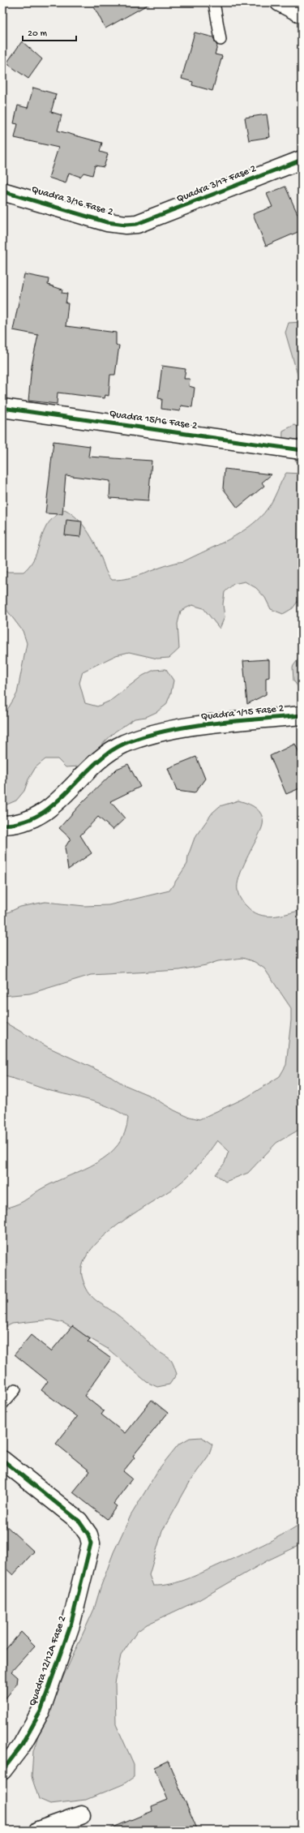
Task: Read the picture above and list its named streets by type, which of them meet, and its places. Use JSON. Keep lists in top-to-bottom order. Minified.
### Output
{"streets":{"street":["Quadra 3/17 Fase 2","Quadra 3/16 Fase 2","Quadra 15/16 Fase 2","Quadra 1/15 Fase 2","Quadra 12/12A Fase 2"]},"crossings":[["Quadra 3/17 Fase 2","Quadra 3/16 Fase 2"]],"scale_bar":"20 m"}
